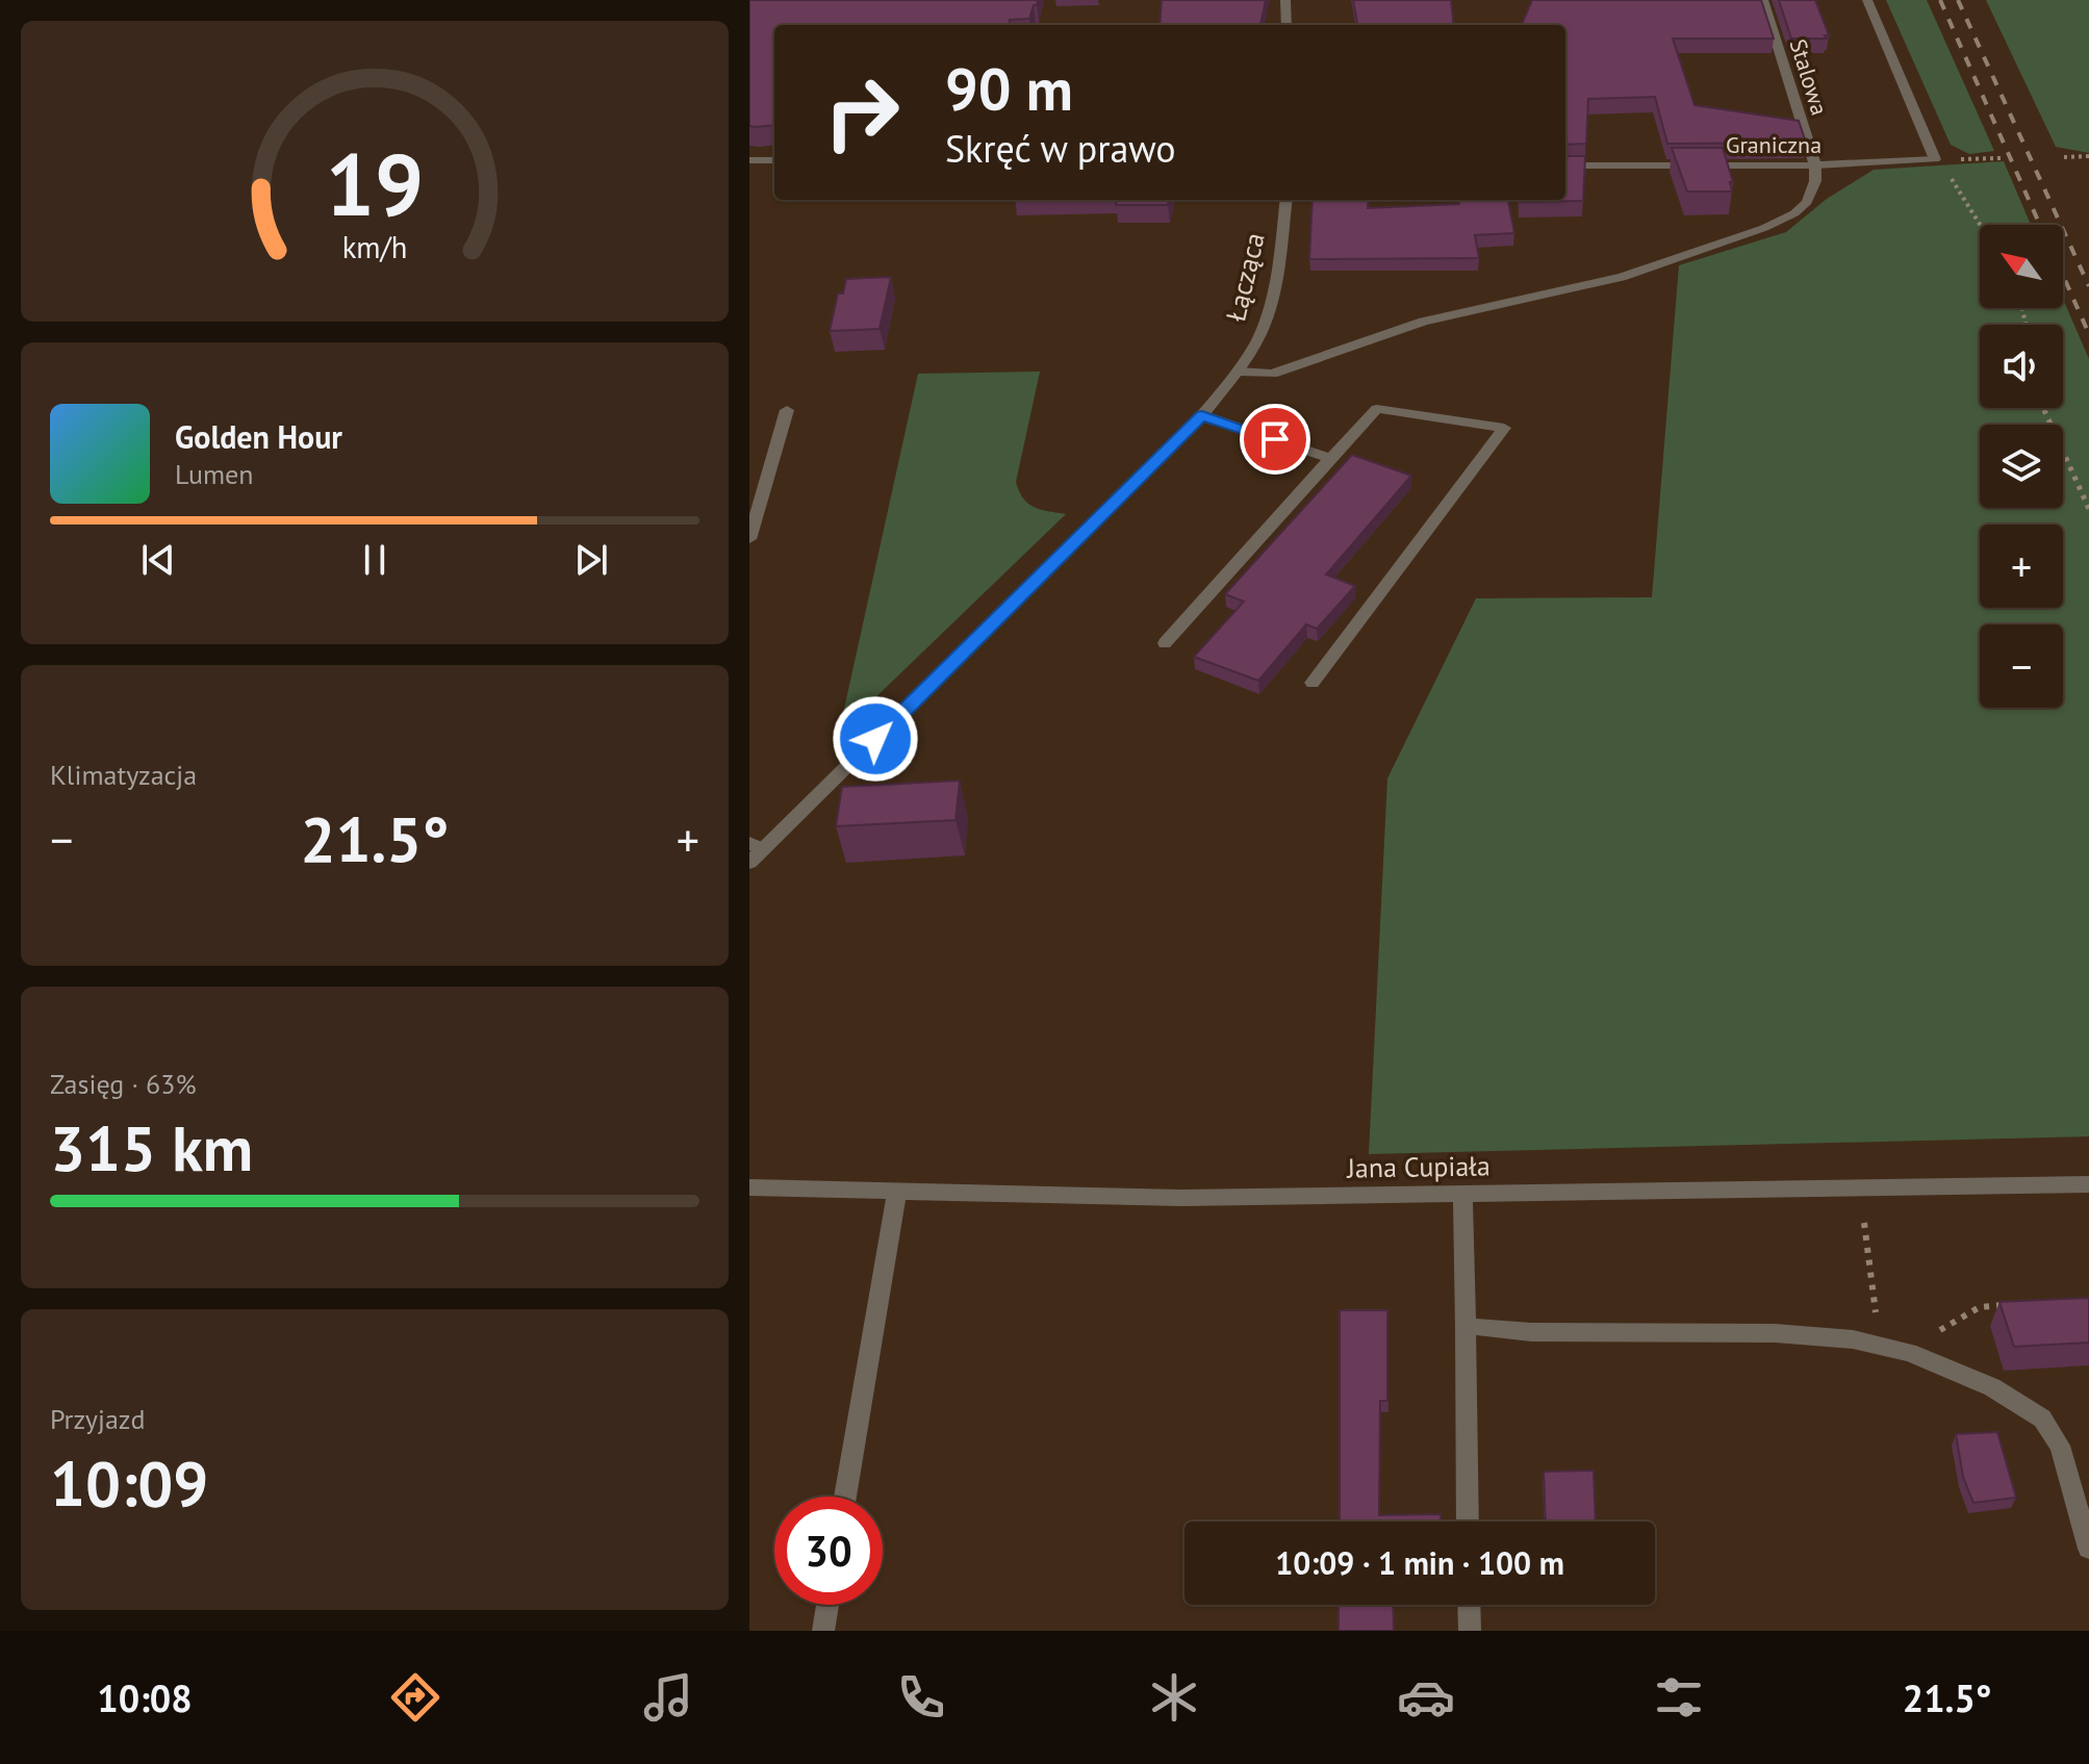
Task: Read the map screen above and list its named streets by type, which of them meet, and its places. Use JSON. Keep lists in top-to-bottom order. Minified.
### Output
{"streets":{"street":["Stalowa","Graniczna","Łącząca","Jana Cupiała"]},"crossings":[["Stalowa","Graniczna"]],"north":"top left","page":{"turn":["90 m","Skręć w prawo"],"map_buttons":["+","−"],"song":["Golden Hour","Lumen"],"tile":["Klimatyzacja",["Zasięg · 63%","315 km"],["Przyjazd","10:09"]],"heat":["−","21.5°","+"],"limit":"30","trip":"10:09 · 1 min · 100 m","tabs":["10:08","21.5°"],"gauge":["19","km/h"]}}
